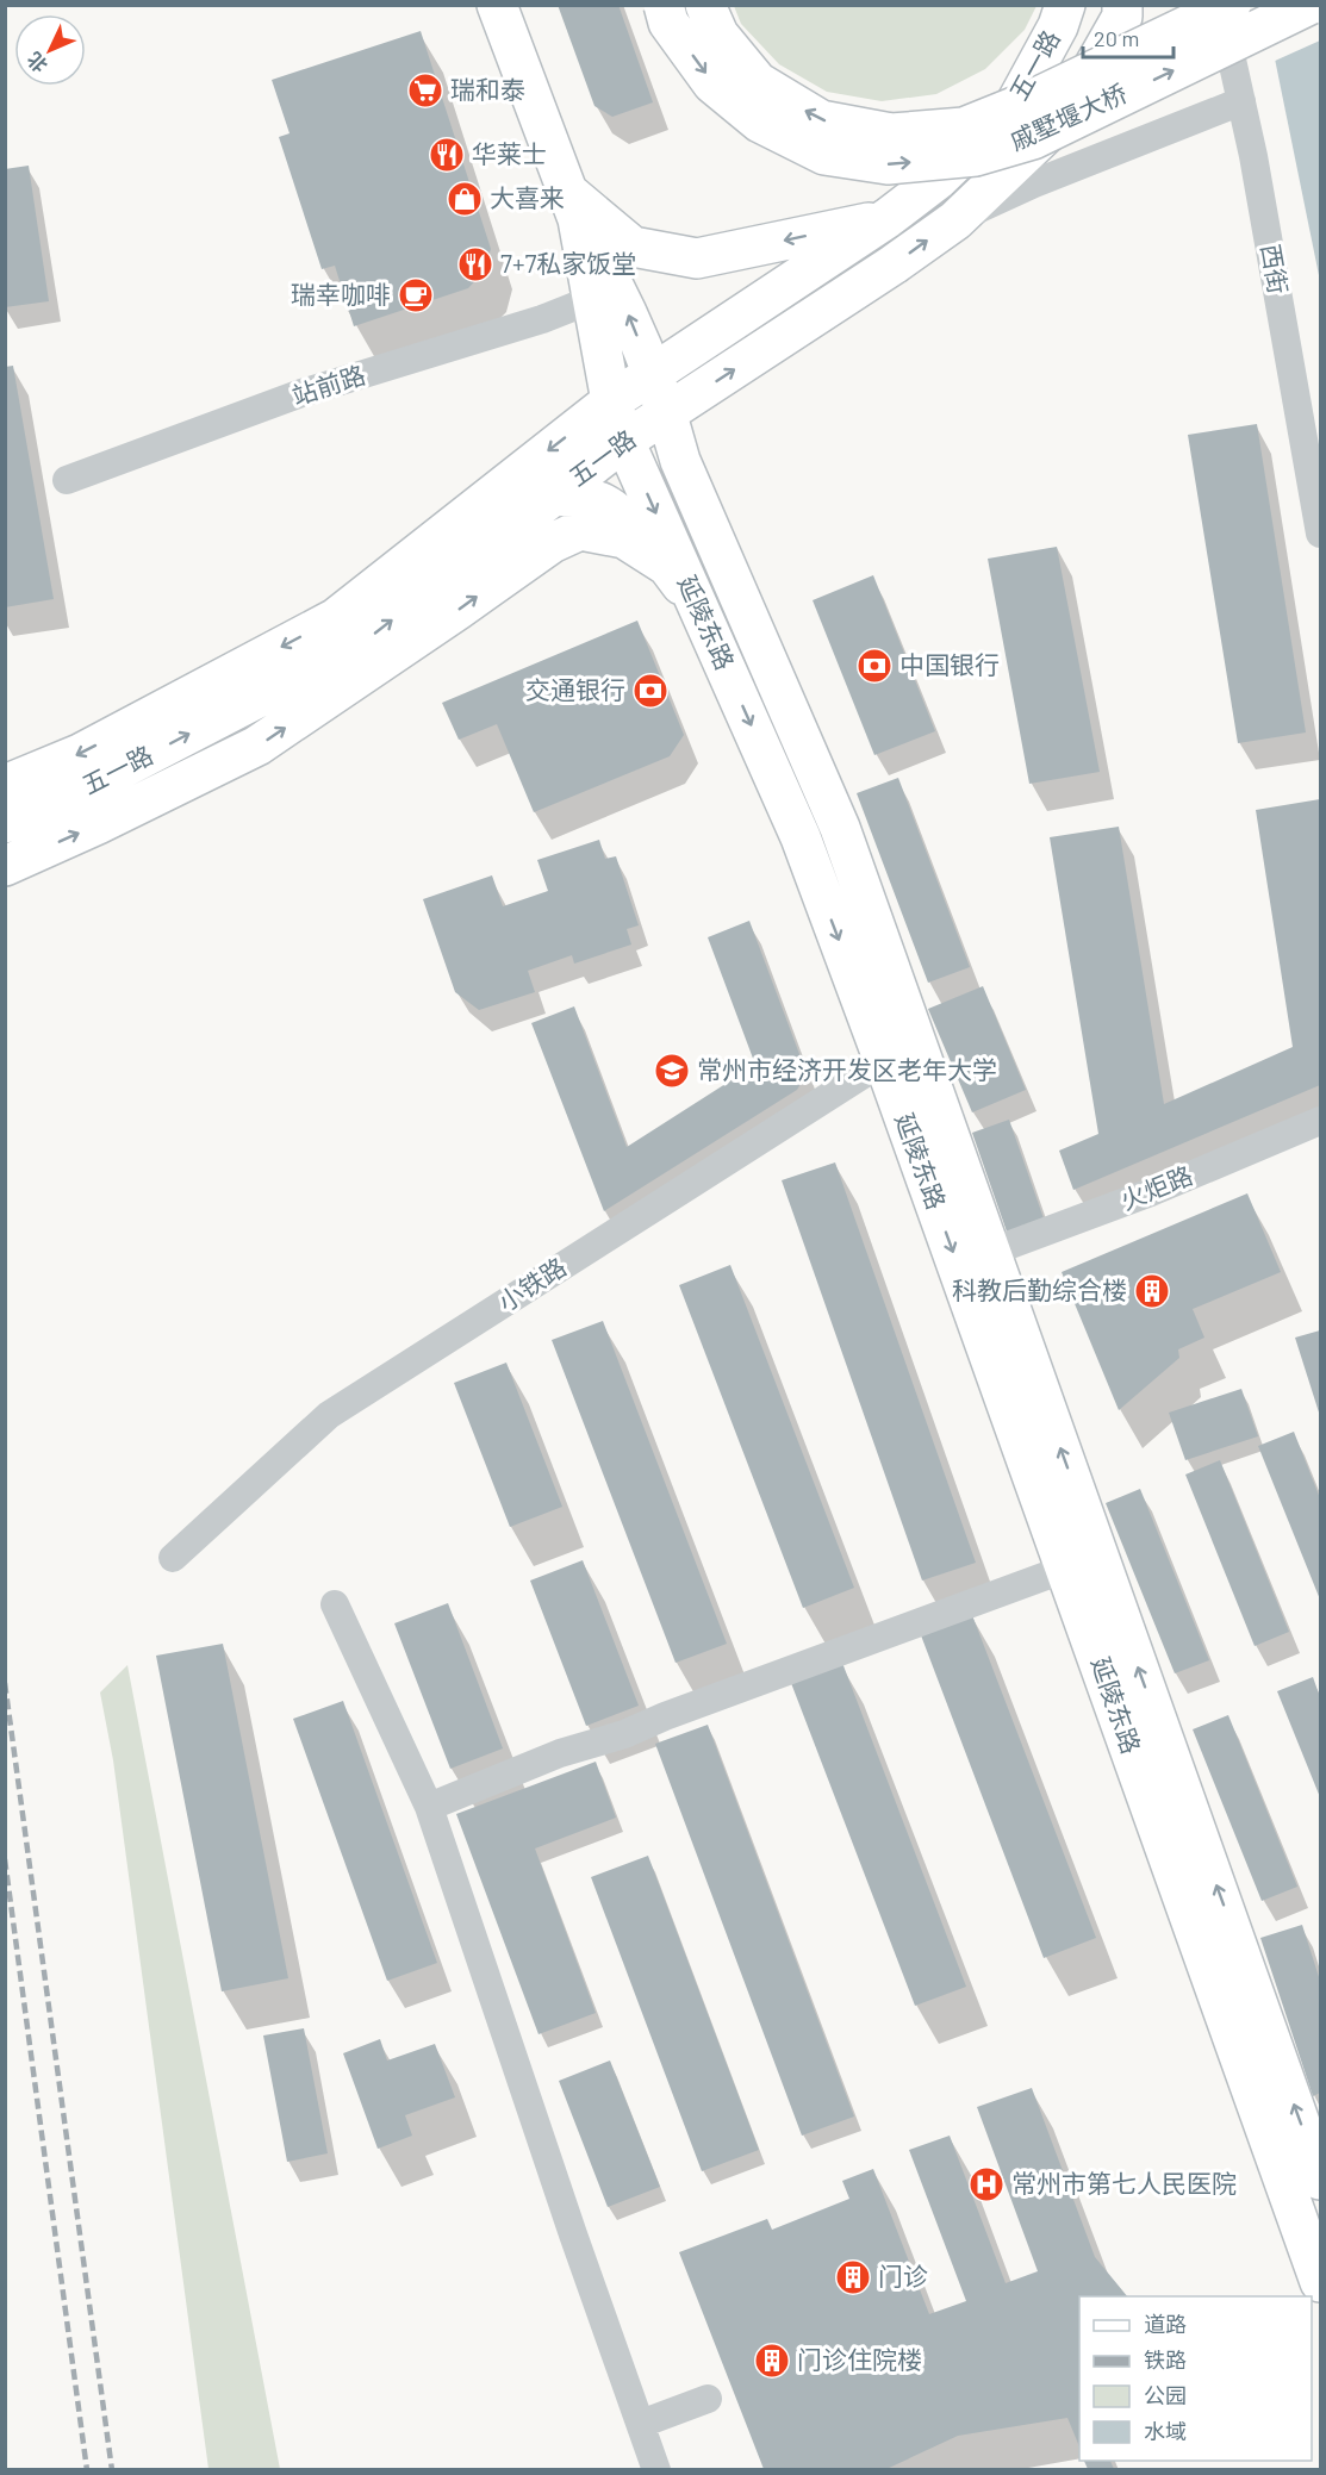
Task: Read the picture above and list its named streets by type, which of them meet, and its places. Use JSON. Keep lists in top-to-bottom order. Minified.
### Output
{"streets":{"main road":["五一路","戚墅堰大桥","延陵东路"],"street":["西街","站前路","火炬路","小铁路"]},"crossings":[["五一路","延陵东路"],["站前路","延陵东路"],["延陵东路","火炬路"],["延陵东路","小铁路"]],"places":{"supermarket":["瑞和泰"],"restaurant":["华莱士","7+7私家饭堂"],"shop":["大喜来"],"cafe":["瑞幸咖啡"],"bank":["中国银行","交通银行"],"school or university":["常州市经济开发区老年大学"],"building":["科教后勤综合楼","门诊","门诊住院楼"],"hospital":["常州市第七人民医院"]},"legend":["道路","铁路","公园","水域"],"scale_bar":"20 m","north":"bottom left"}
